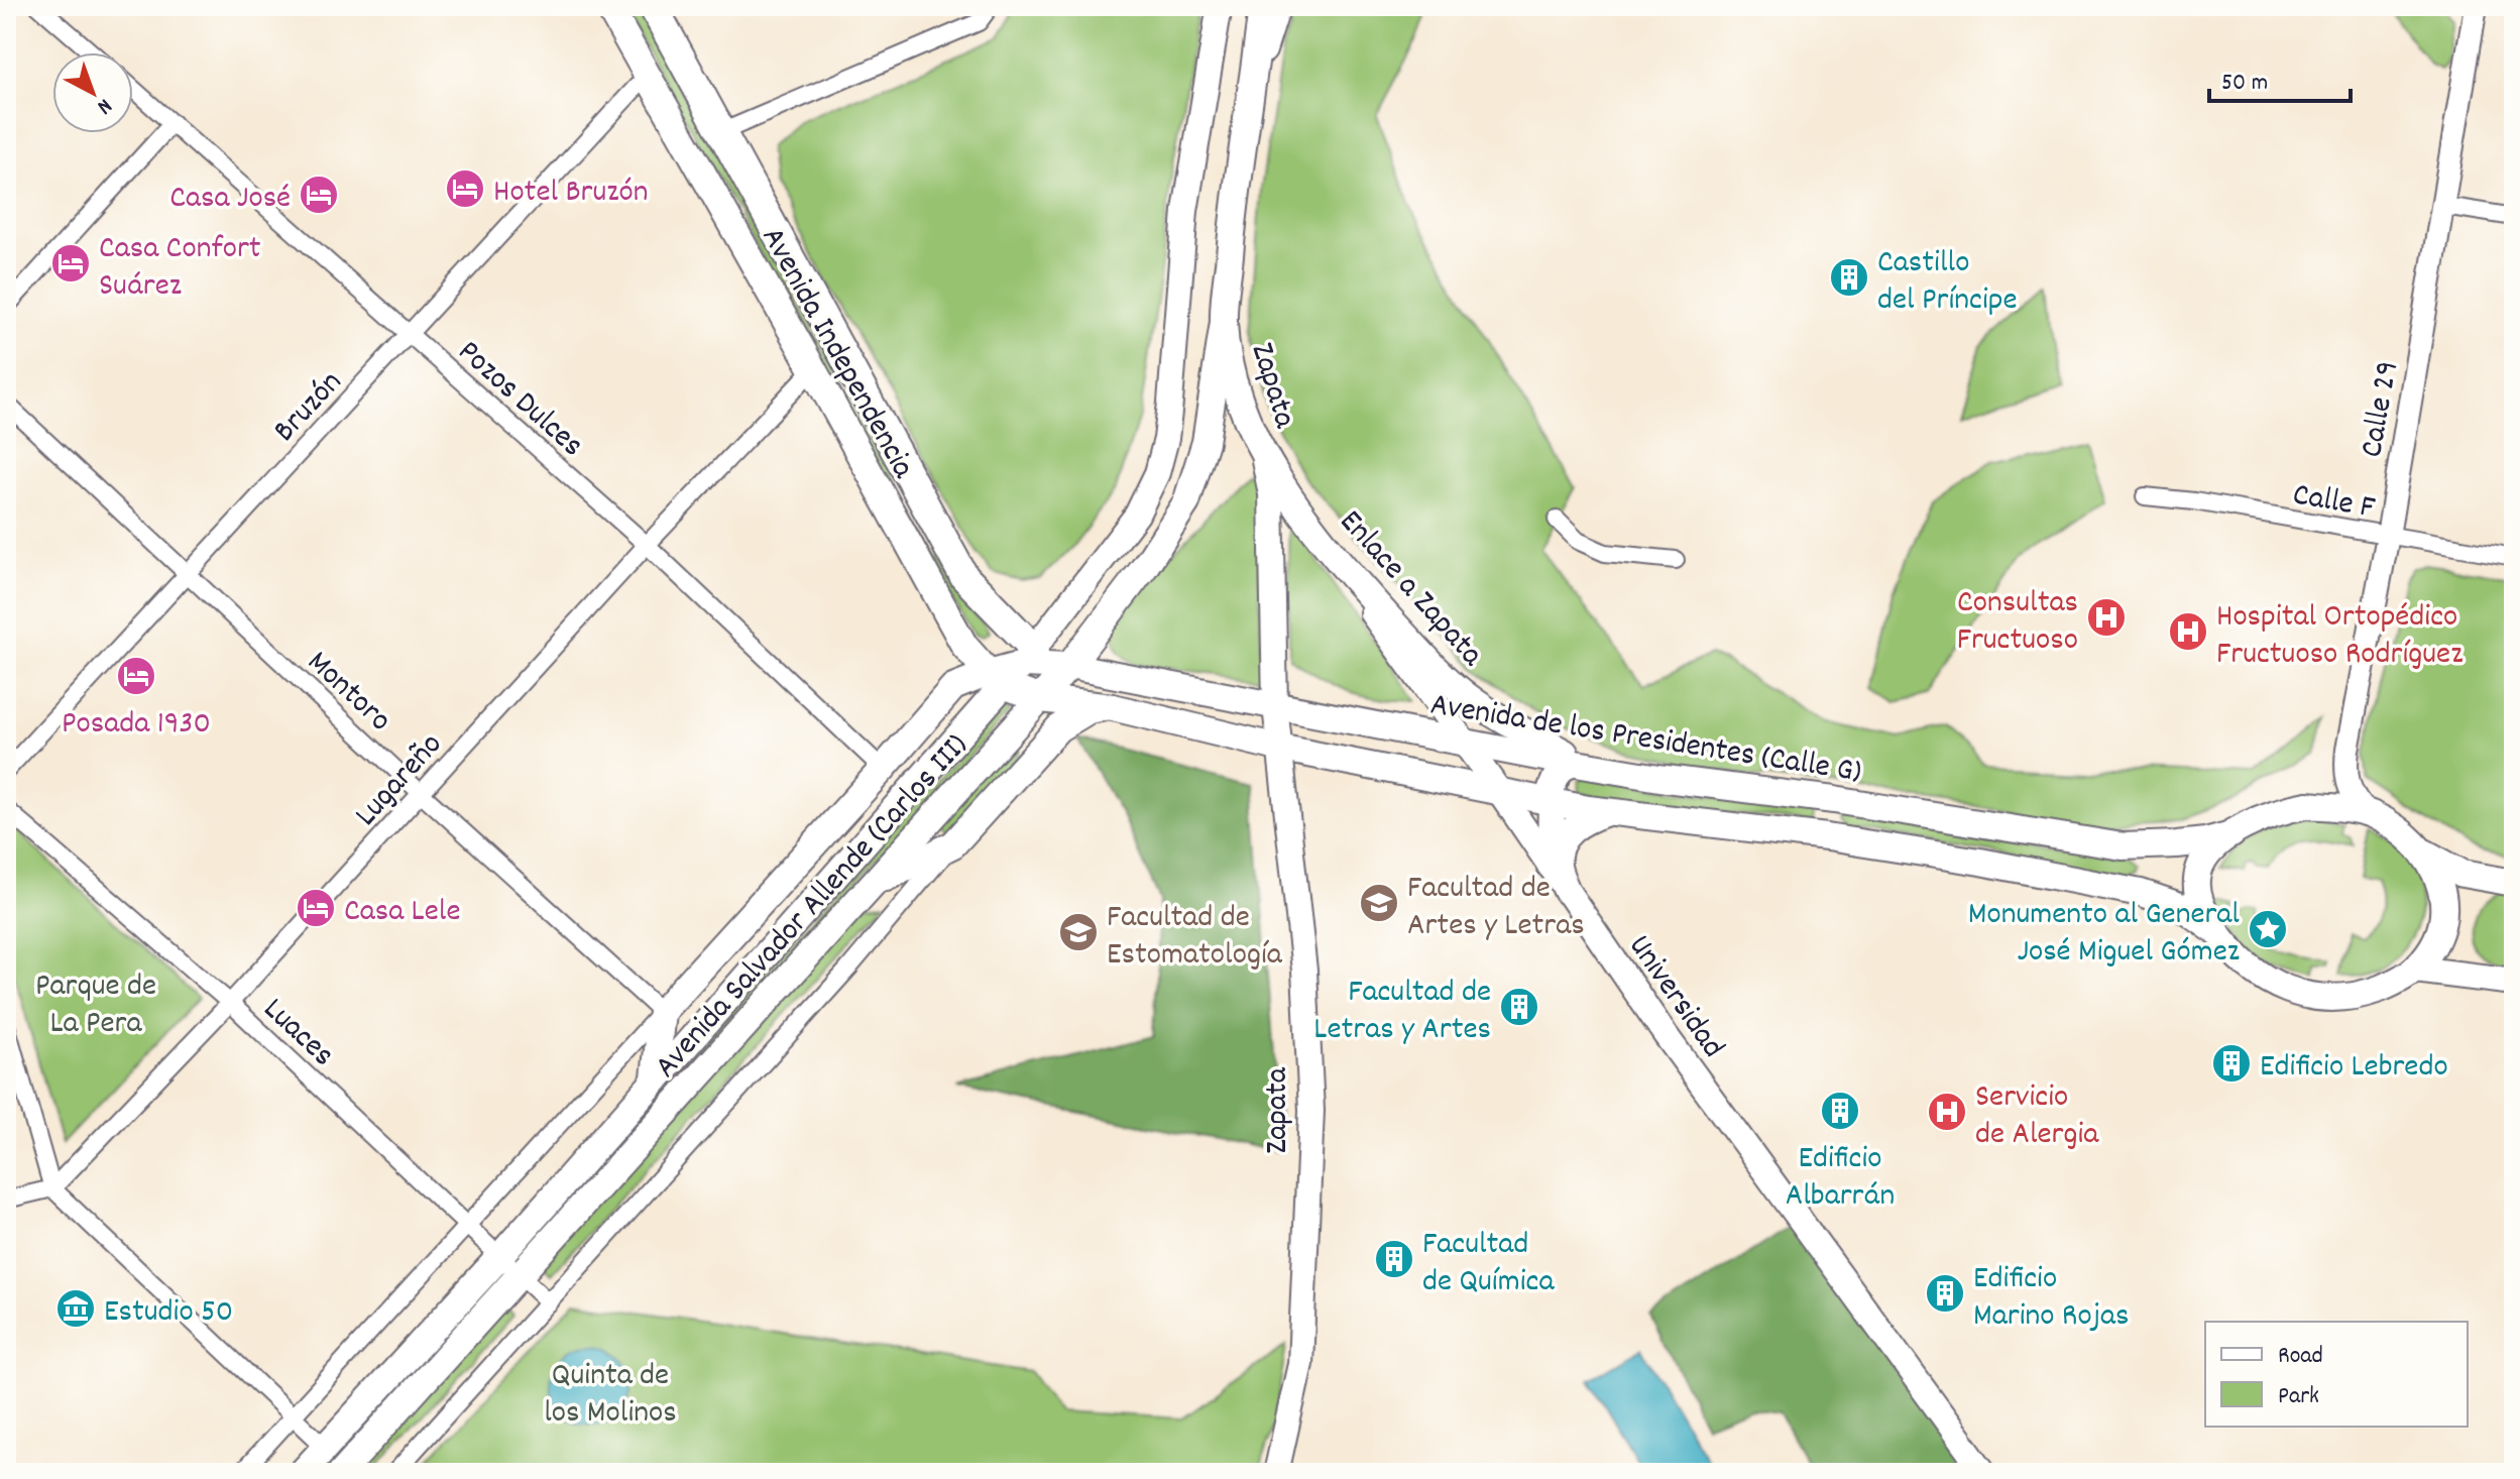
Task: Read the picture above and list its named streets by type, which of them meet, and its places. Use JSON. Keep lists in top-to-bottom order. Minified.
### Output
{"streets":{"highway":["Avenida Independencia"],"main road":["Zapata","Enlace a Zapata","Avenida de los Presidentes (Calle G)","Avenida Salvador Allende (Carlos III)","Universidad"],"street":["Pozos Dulces","Bruzón","Calle 29","Calle F","Montoro","Lugareño","Luaces"]},"crossings":[["Avenida Independencia","Bruzón"],["Avenida Independencia","Avenida de los Presidentes (Calle G)"],["Avenida Independencia","Lugareño"],["Avenida Independencia","Avenida Salvador Allende (Carlos III)"],["Zapata","Enlace a Zapata"],["Zapata","Avenida de los Presidentes (Calle G)"],["Zapata","Avenida Salvador Allende (Carlos III)"],["Pozos Dulces","Bruzón"],["Pozos Dulces","Lugareño"],["Bruzón","Montoro"],["Calle 29","Calle F"],["Calle 29","Avenida de los Presidentes (Calle G)"],["Enlace a Zapata","Avenida de los Presidentes (Calle G)"],["Enlace a Zapata","Universidad"],["Montoro","Lugareño"],["Montoro","Avenida Salvador Allende (Carlos III)"],["Avenida de los Presidentes (Calle G)","Avenida Salvador Allende (Carlos III)"],["Avenida de los Presidentes (Calle G)","Universidad"],["Lugareño","Luaces"],["Avenida Salvador Allende (Carlos III)","Luaces"]],"parks":["Parque de La Pera","Quinta de los Molinos"],"places":{"hotel":["Hotel Bruzón","Casa José","Casa Confort Suárez","Posada 1930","Casa Lele"],"building":["Castillo del Príncipe","Facultad de Letras y Artes","Edificio Lebredo","Edificio Albarrán","Facultad de Química","Edificio Marino Rojas"],"hospital":["Consultas Fructuoso","Hospital Ortopédico Fructuoso Rodríguez","Servicio de Alergia"],"school or university":["Facultad de Artes y Letras","Facultad de Estomatología"],"place":["Monumento al General José Miguel Gómez"],"museum":["Estudio 50"]},"legend":["Road","Park"],"scale_bar":"50 m","north":"bottom right"}
